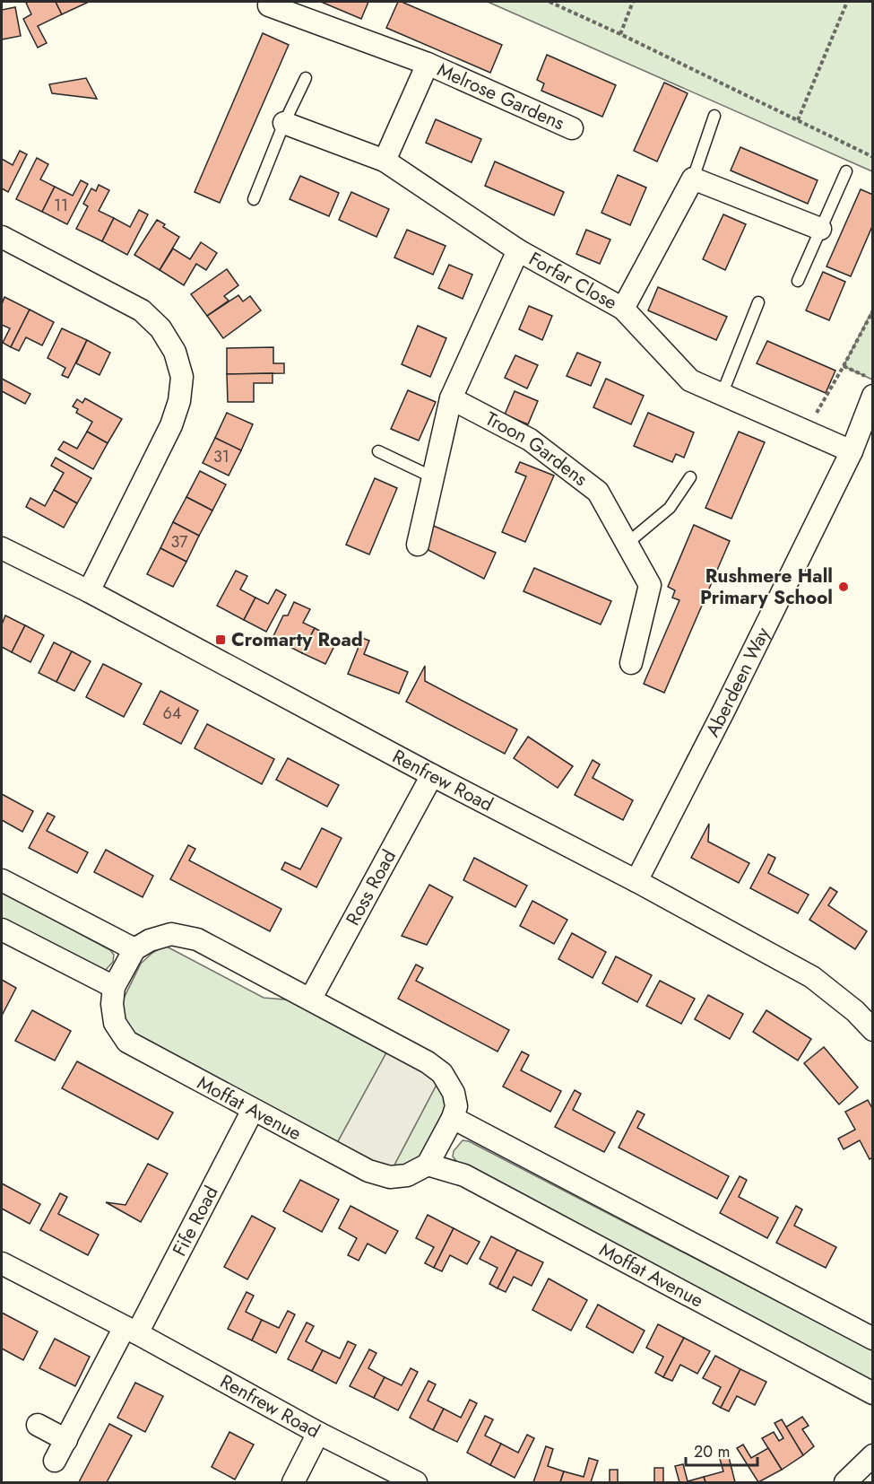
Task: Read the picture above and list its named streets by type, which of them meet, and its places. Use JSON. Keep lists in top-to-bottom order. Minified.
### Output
{"streets":{"street":["Melrose Gardens","Forfar Close","Troon Gardens","Aberdeen Way","Renfrew Road","Ross Road","Moffat Avenue","Fife Road"]},"crossings":[["Melrose Gardens","Forfar Close"],["Forfar Close","Aberdeen Way"],["Aberdeen Way","Renfrew Road"],["Renfrew Road","Ross Road"],["Renfrew Road","Fife Road"],["Moffat Avenue","Fife Road"]],"places":{"other":["Rushmere Hall Primary School"],"transit":["Cromarty Road"]},"house_numbers":["11","31","37","64"],"scale_bar":"20 m"}
